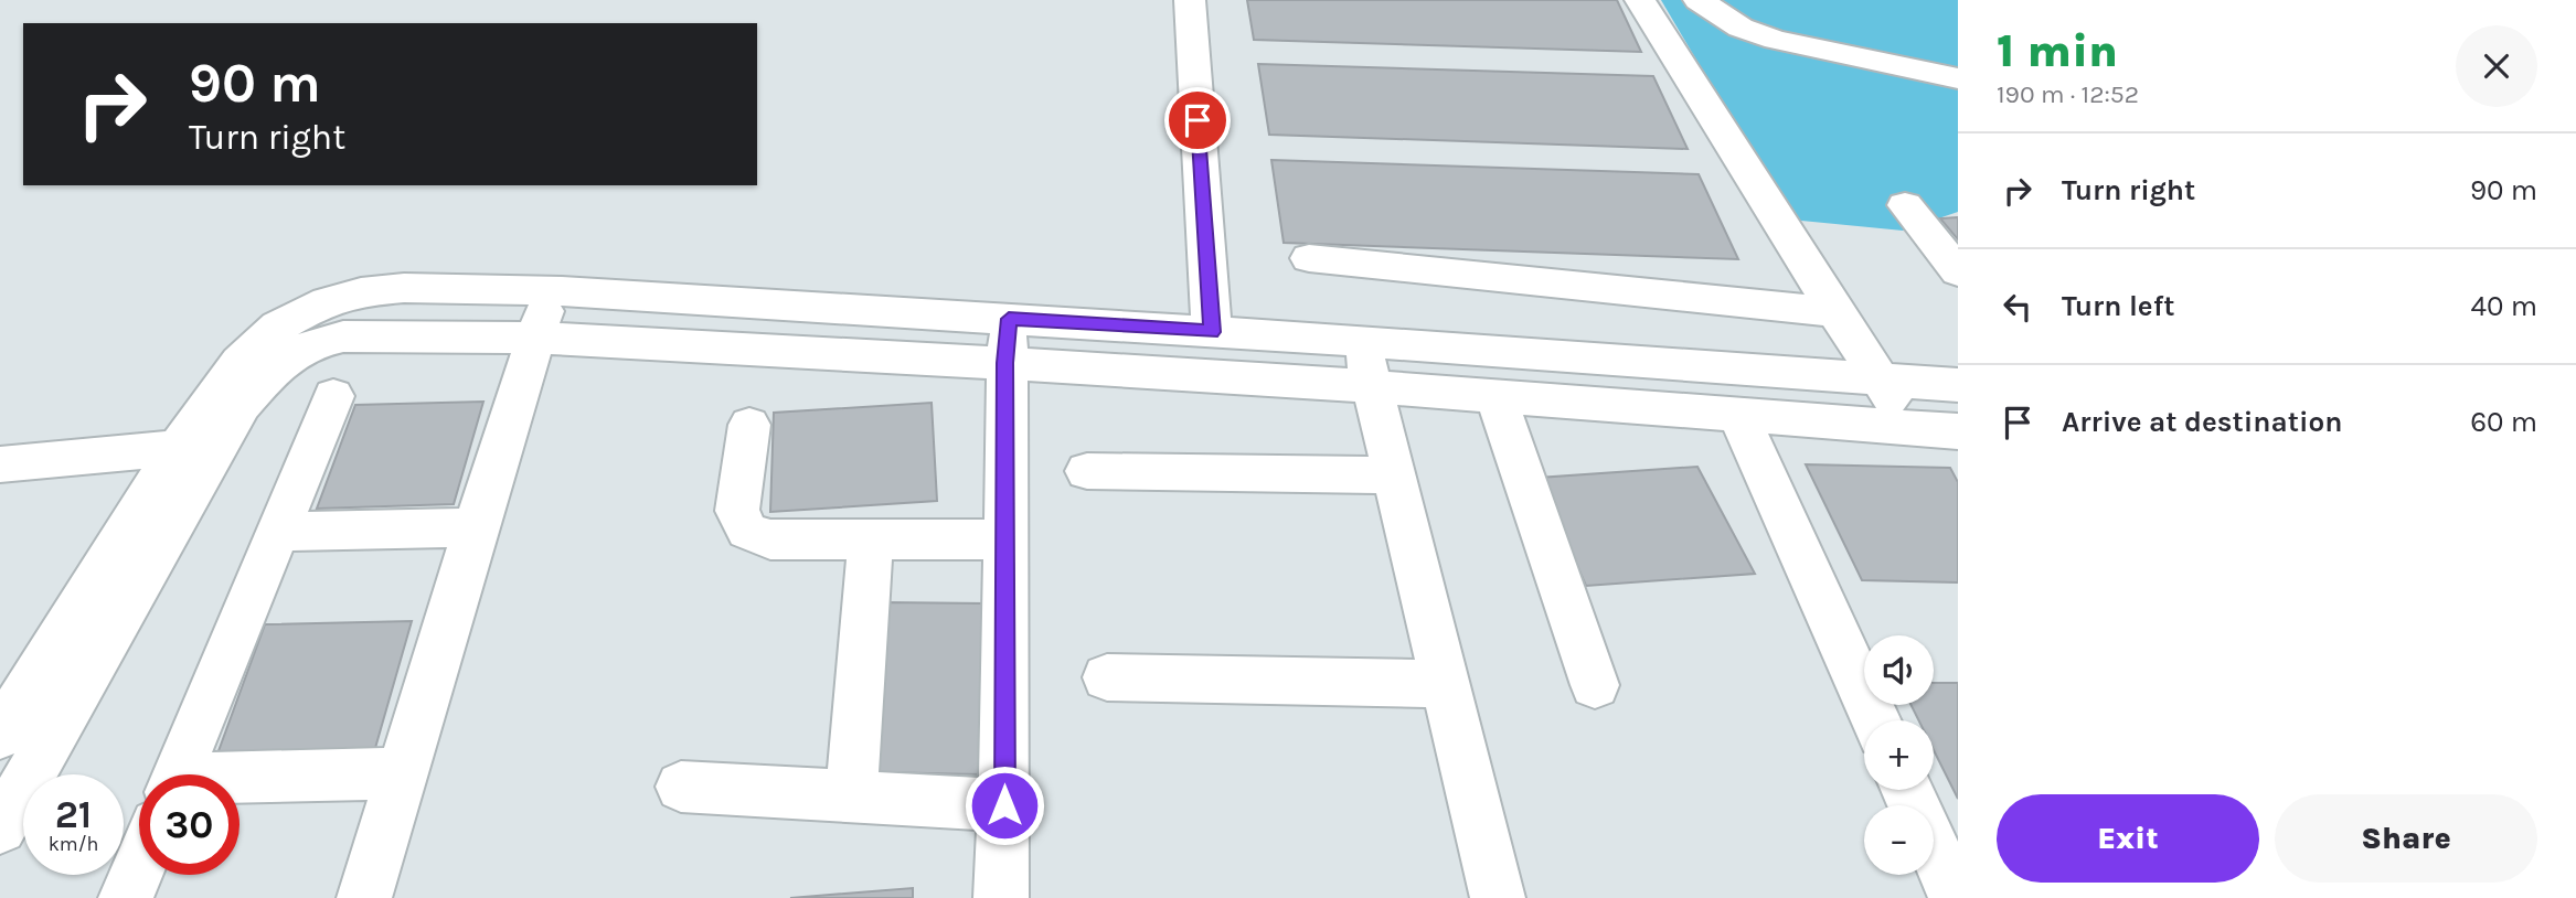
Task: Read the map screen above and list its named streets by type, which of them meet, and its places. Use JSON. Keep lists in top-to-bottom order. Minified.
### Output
{"page":{"heading":["1 min","190 m · 12:52"],"turn":["90 m","Turn right"],"list":[{"name":"Turn right","value":"90 m"},{"name":"Turn left","value":"40 m"},{"name":"Arrive at destination","value":"60 m"}],"map_buttons":["+","−"],"speed":"21 km/h","limit":"30","buttons":["Exit","Share"]}}
